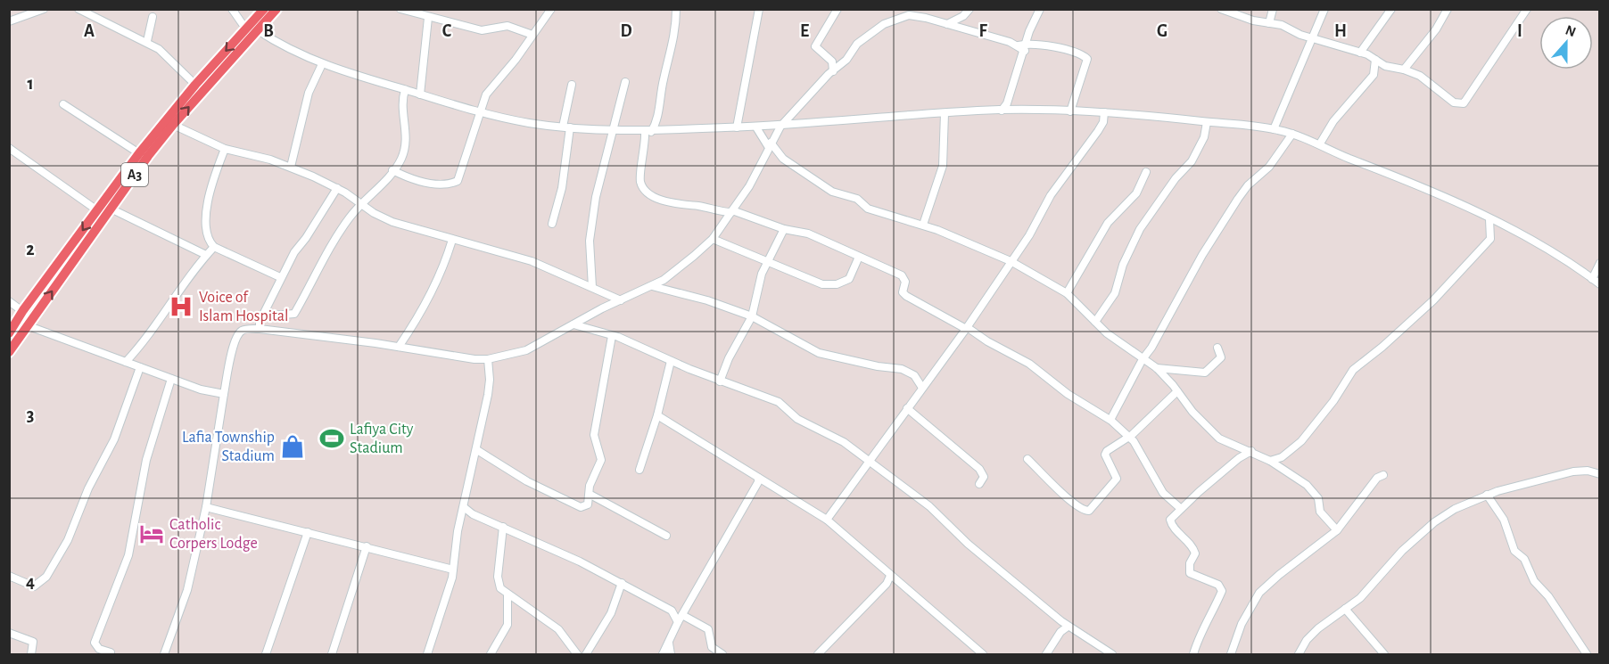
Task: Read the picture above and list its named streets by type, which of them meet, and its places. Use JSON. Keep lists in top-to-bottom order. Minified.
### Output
{"streets":{"highway":["A3"]},"places":{"hospital":["Voice of Islam Hospital"],"sports":["Lafiya City Stadium"],"shop":["Lafia Township Stadium"],"hotel":["Catholic Corpers Lodge"]},"north":"top","grid":{"columns":["A","B","C","D","E","F","G","H","I"],"rows":["1","2","3","4"]}}
